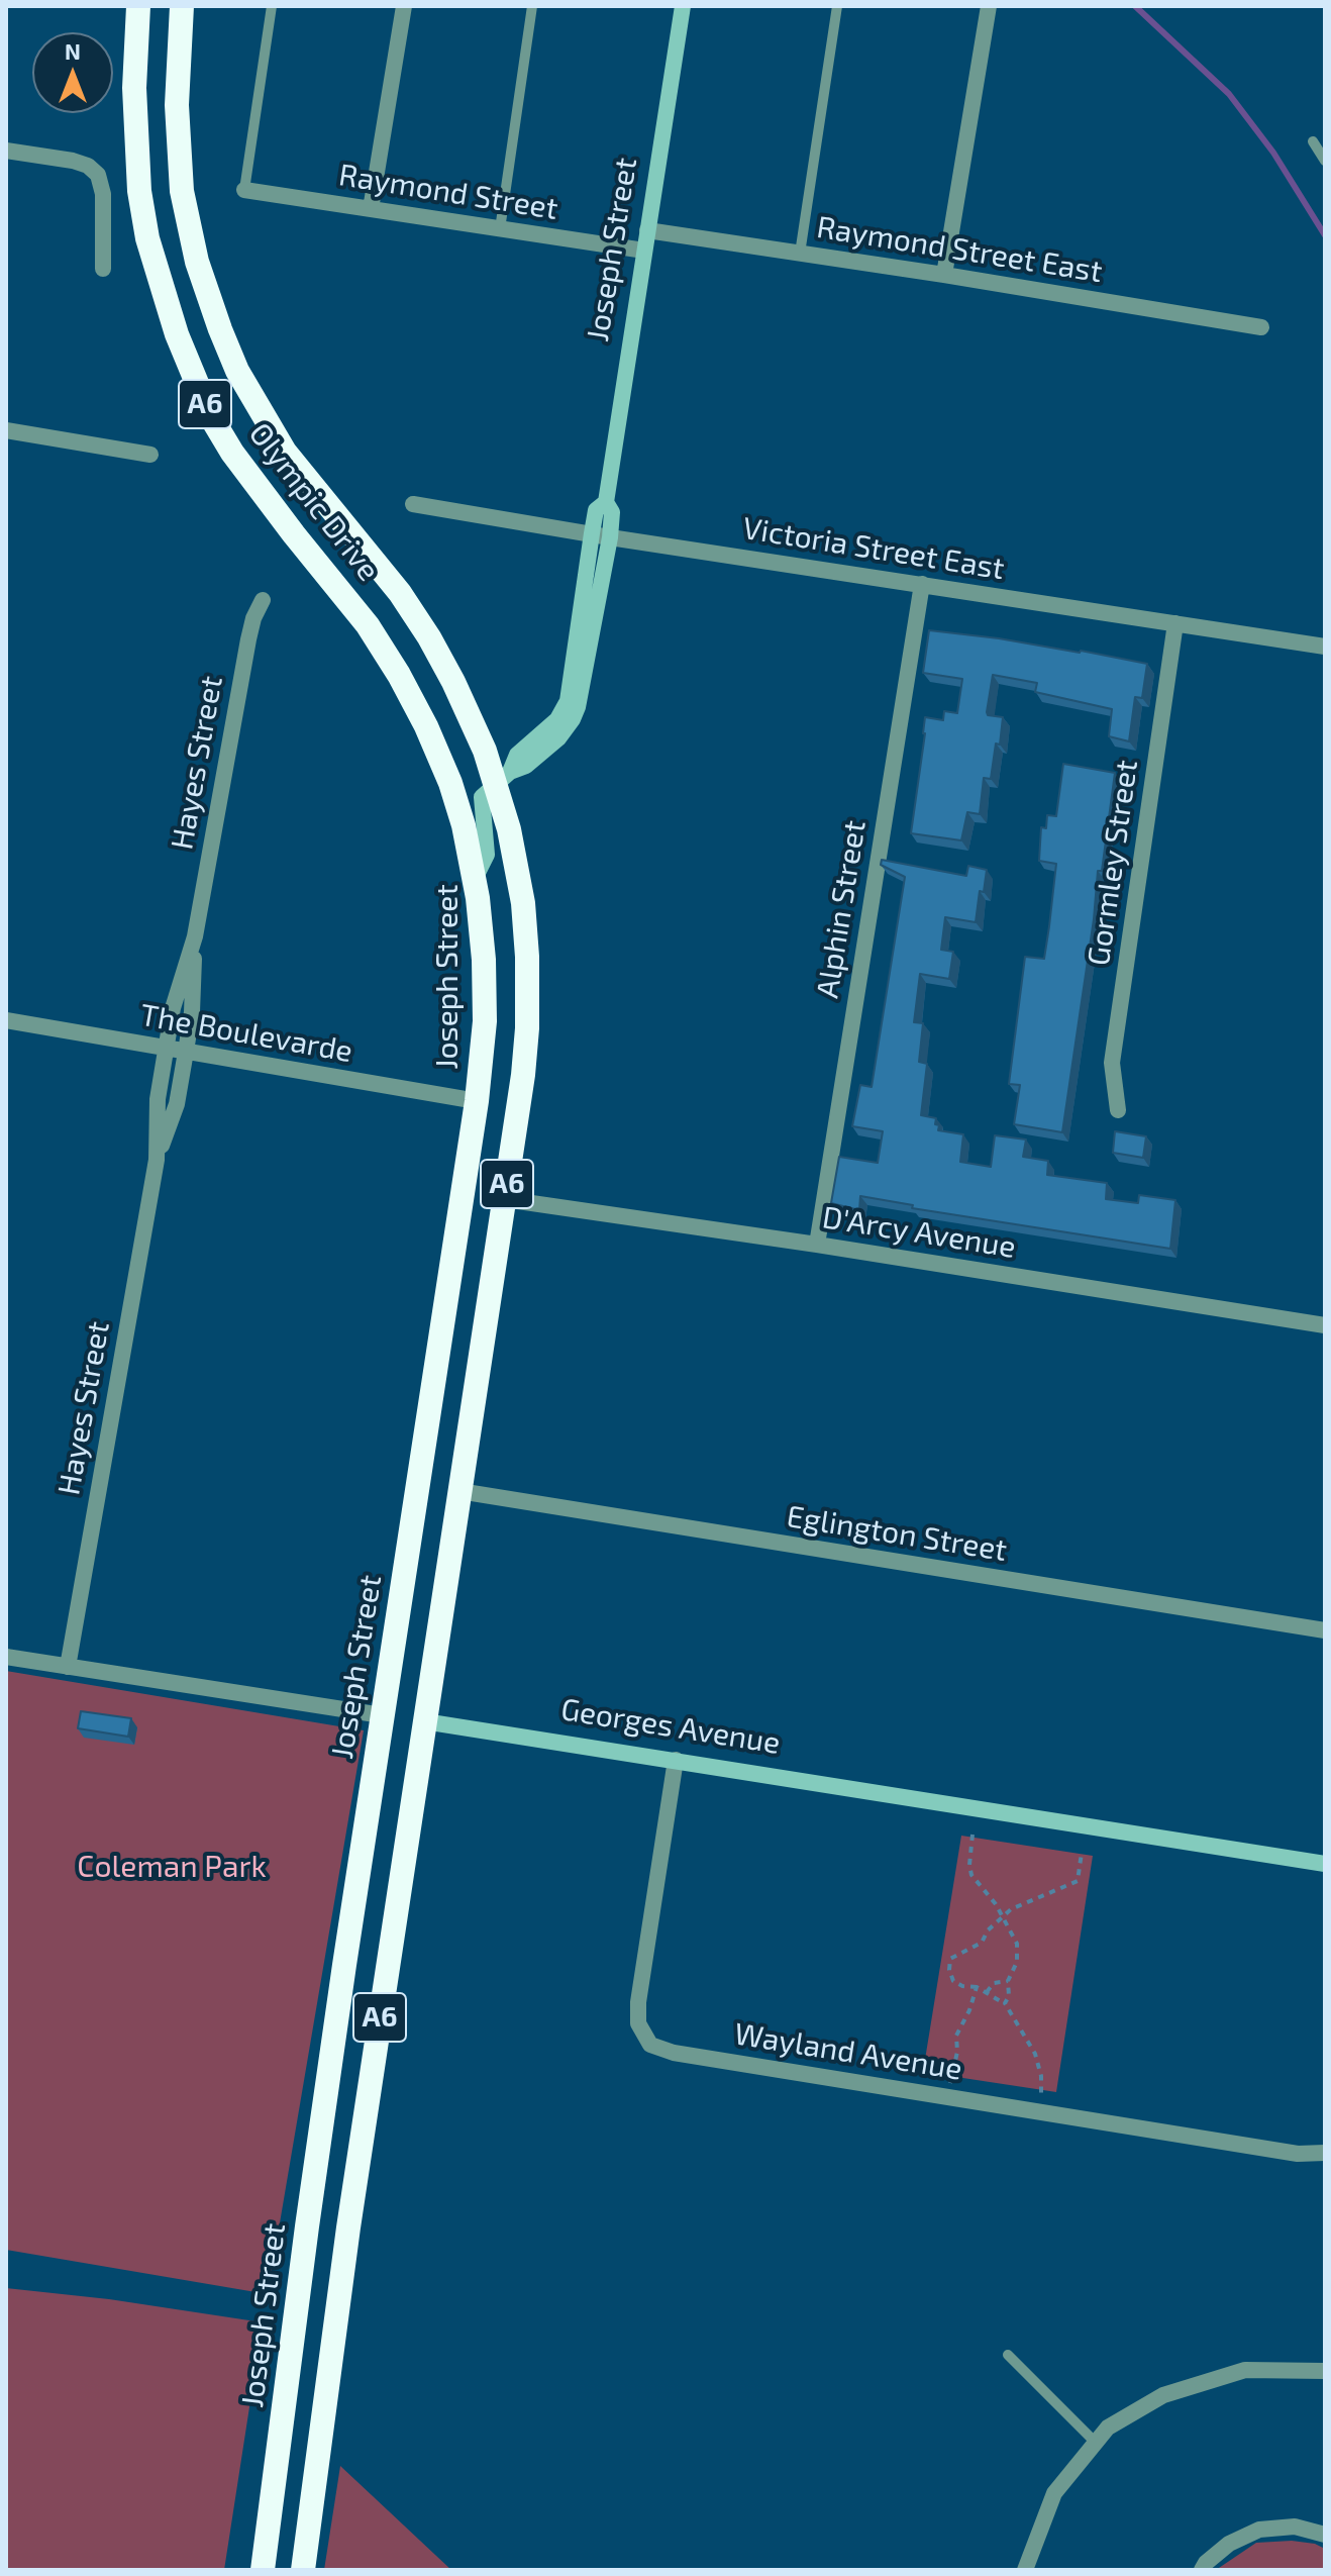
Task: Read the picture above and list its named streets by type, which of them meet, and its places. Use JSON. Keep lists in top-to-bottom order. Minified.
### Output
{"streets":{"highway":["Joseph Street","A6","Olympic Drive","Georges Avenue"],"street":["Raymond Street","Raymond Street East","Victoria Street East","Hayes Street","Gormley Street","Alphin Street","The Boulevarde","D'Arcy Avenue","Eglington Street","Wayland Avenue"]},"crossings":[["Raymond Street","Joseph Street"],["Joseph Street","Raymond Street East"],["Joseph Street","A6"],["Joseph Street","Olympic Drive"],["Joseph Street","Victoria Street East"],["Joseph Street","The Boulevarde"],["Joseph Street","Georges Avenue"],["A6","Olympic Drive"],["A6","D'Arcy Avenue"],["A6","Eglington Street"],["A6","Georges Avenue"],["Victoria Street East","Gormley Street"],["Victoria Street East","Alphin Street"],["Hayes Street","The Boulevarde"],["Hayes Street","Georges Avenue"],["Alphin Street","D'Arcy Avenue"],["Georges Avenue","Wayland Avenue"]],"parks":["Coleman Park"],"north":"top"}
